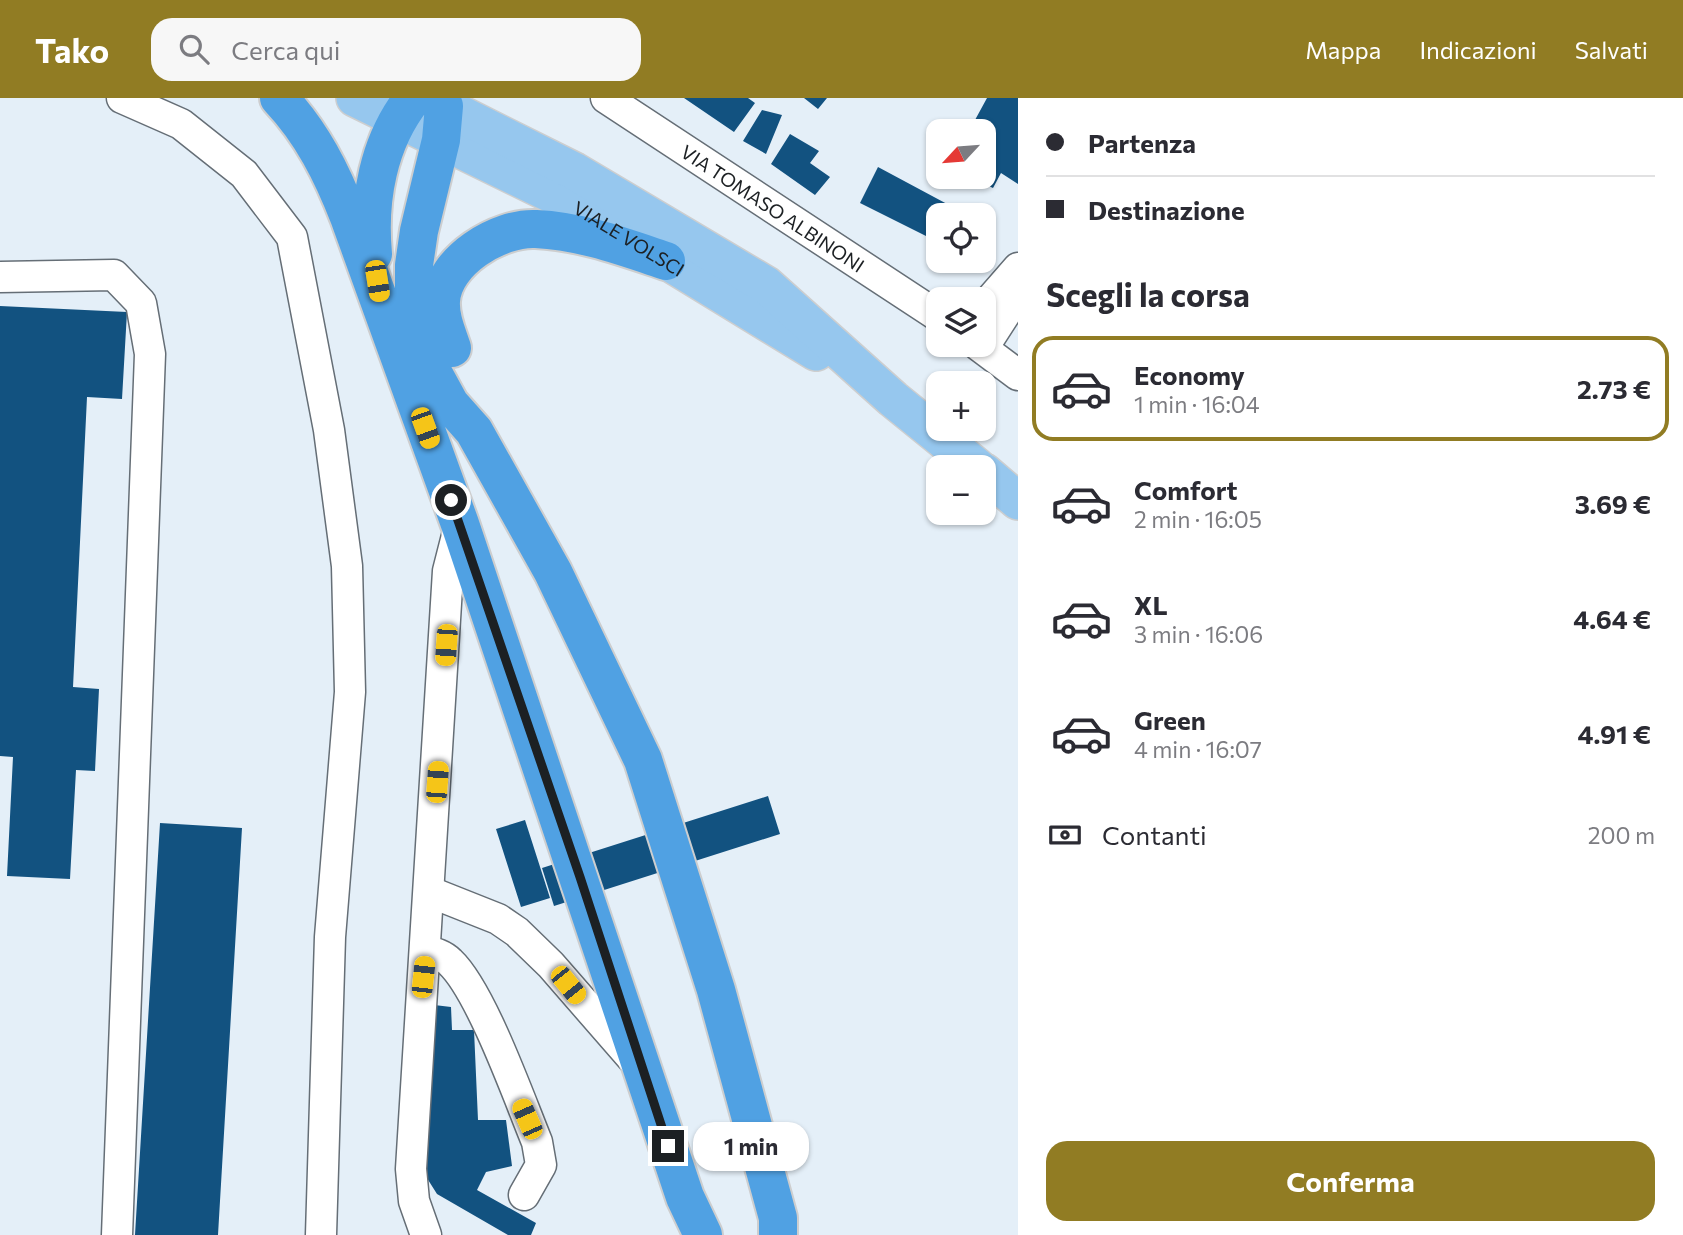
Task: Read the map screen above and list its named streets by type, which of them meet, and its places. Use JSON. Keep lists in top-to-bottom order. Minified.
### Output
{"streets":{"main road":["VIALE VOLSCI"],"street":["VIA TOMASO ALBINONI"]},"north":"bottom left","page":{"header":"Tako","search":"Cerca qui","nav":["Mappa","Indicazioni","Salvati"],"banner":["Partenza","Destinazione"],"map_buttons":["+","−"],"heading":"Scegli la corsa","list":[{"name":"Economy","note":"1 min · 16:04","value":"2.73 €"},{"name":"Comfort","note":"2 min · 16:05","value":"3.69 €"},{"name":"XL","note":"3 min · 16:06","value":"4.64 €"},{"name":"Green","note":"4 min · 16:07","value":"4.91 €"}],"pay":["Contanti","200 m"],"bubble":"1 min","buttons":"Conferma"}}
